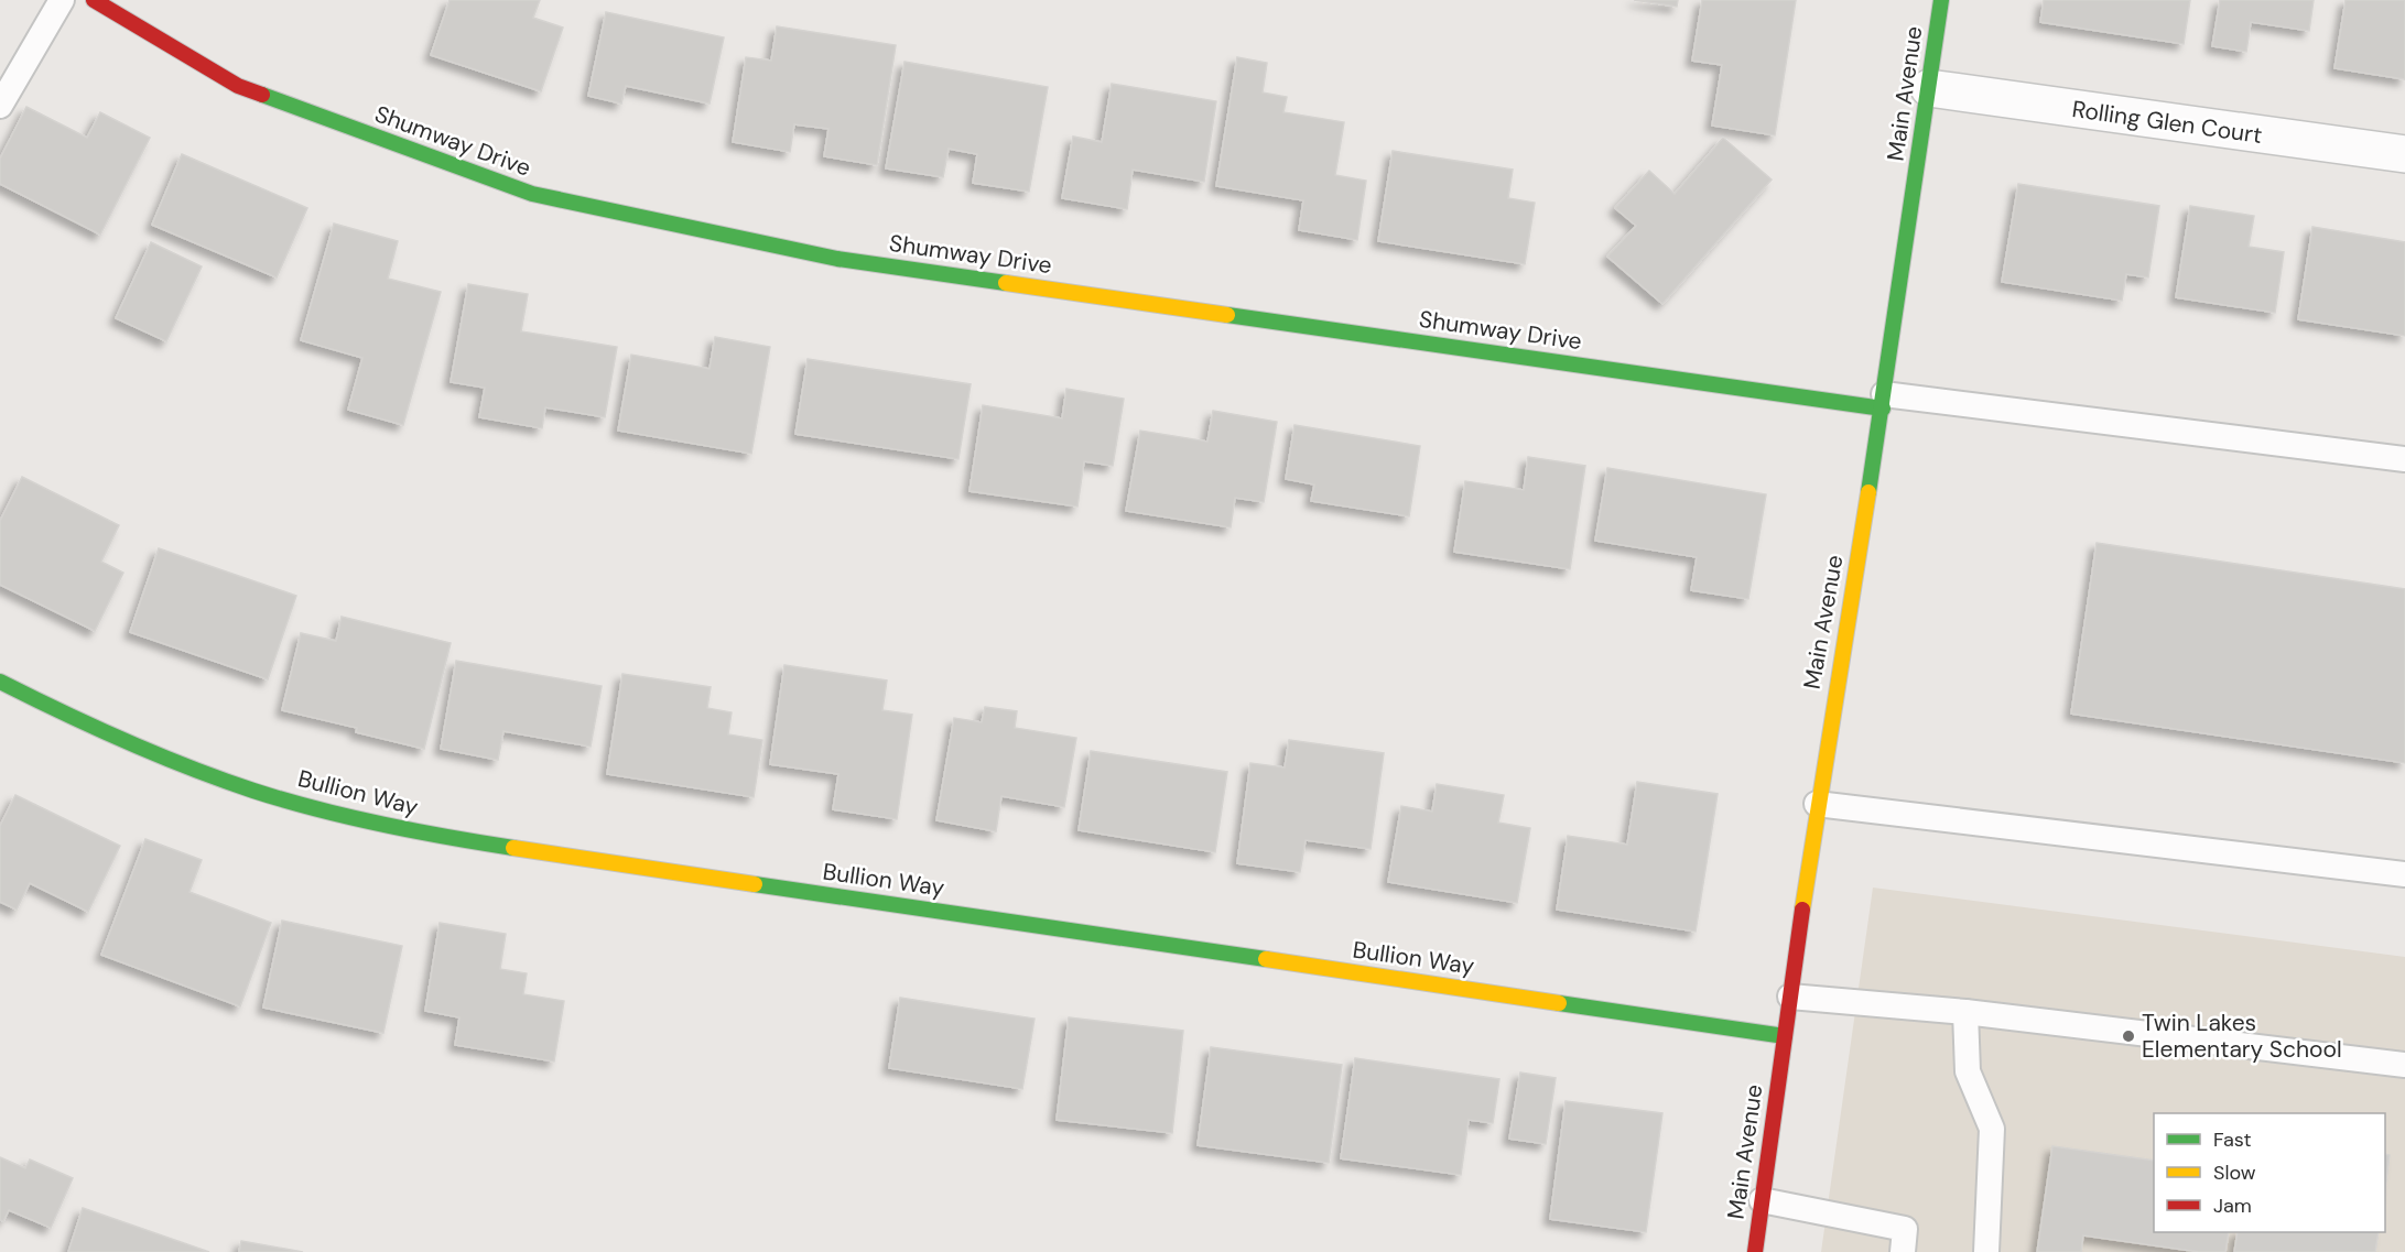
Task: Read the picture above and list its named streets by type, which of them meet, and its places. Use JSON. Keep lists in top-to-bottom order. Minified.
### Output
{"streets":{"street":["Main Avenue","Rolling Glen Court","Shumway Drive","Bullion Way"]},"crossings":[["Main Avenue","Rolling Glen Court"],["Main Avenue","Shumway Drive"],["Main Avenue","Bullion Way"]],"places":["Twin Lakes Elementary School"],"legend":["Fast","Slow","Jam"]}
